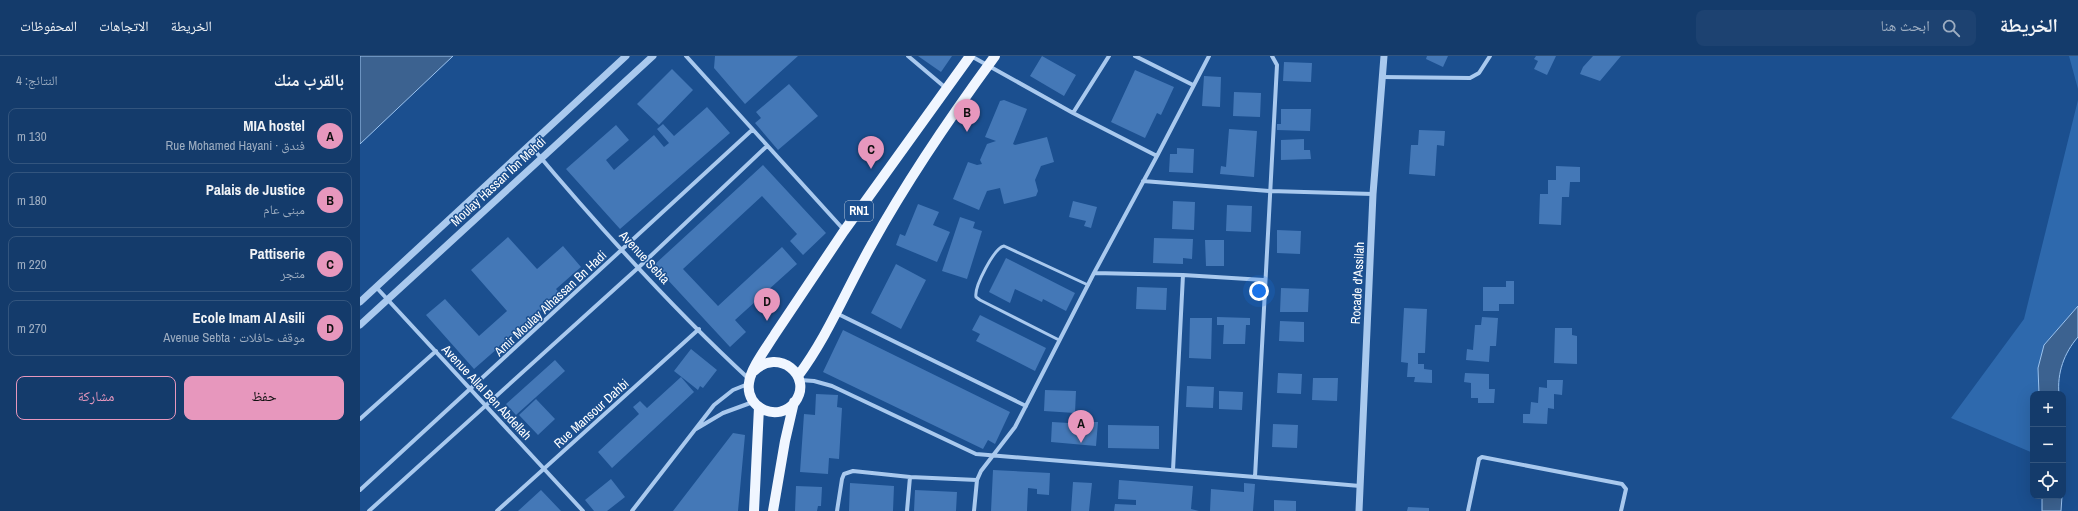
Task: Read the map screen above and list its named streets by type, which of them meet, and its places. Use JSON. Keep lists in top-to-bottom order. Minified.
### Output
{"streets":{"main road":["RN1"],"street":["Moulay Hassan Ibn Mehdi","Avenue Sebta","Rocade d'Assilah","Amir Moulay Alhassan Bn Hadi","Avenue Allal Ben Abdellah","Rue Mansour Dahbi"]},"crossings":[["Moulay Hassan Ibn Mehdi","Avenue Sebta"],["Moulay Hassan Ibn Mehdi","Avenue Allal Ben Abdellah"],["RN1","Avenue Sebta"],["Avenue Sebta","Amir Moulay Alhassan Bn Hadi"],["Avenue Sebta","Rue Mansour Dahbi"],["Amir Moulay Alhassan Bn Hadi","Avenue Allal Ben Abdellah"],["Avenue Allal Ben Abdellah","Rue Mansour Dahbi"]],"page":{"header":"الخريطة","search":"ابحث هنا","nav":["الخريطة","الاتجاهات","المحفوظات"],"heading":["بالقرب منك","النتائج: 4"],"pins":["B","C","D","A"],"list":[{"mark":"A","name":"MIA hostel","note":"فندق · Rue Mohamed Hayani","value":"130 m"},{"mark":"B","name":"Palais de Justice","note":"مبنى عام","value":"180 m"},{"mark":"C","name":"Pattiserie","note":"متجر","value":"220 m"},{"mark":"D","name":"Ecole Imam Al Asili","note":"موقف حافلات · Avenue Sebta","value":"270 m"}],"buttons":["حفظ","مشاركة"],"map_buttons":["+","−"]}}
